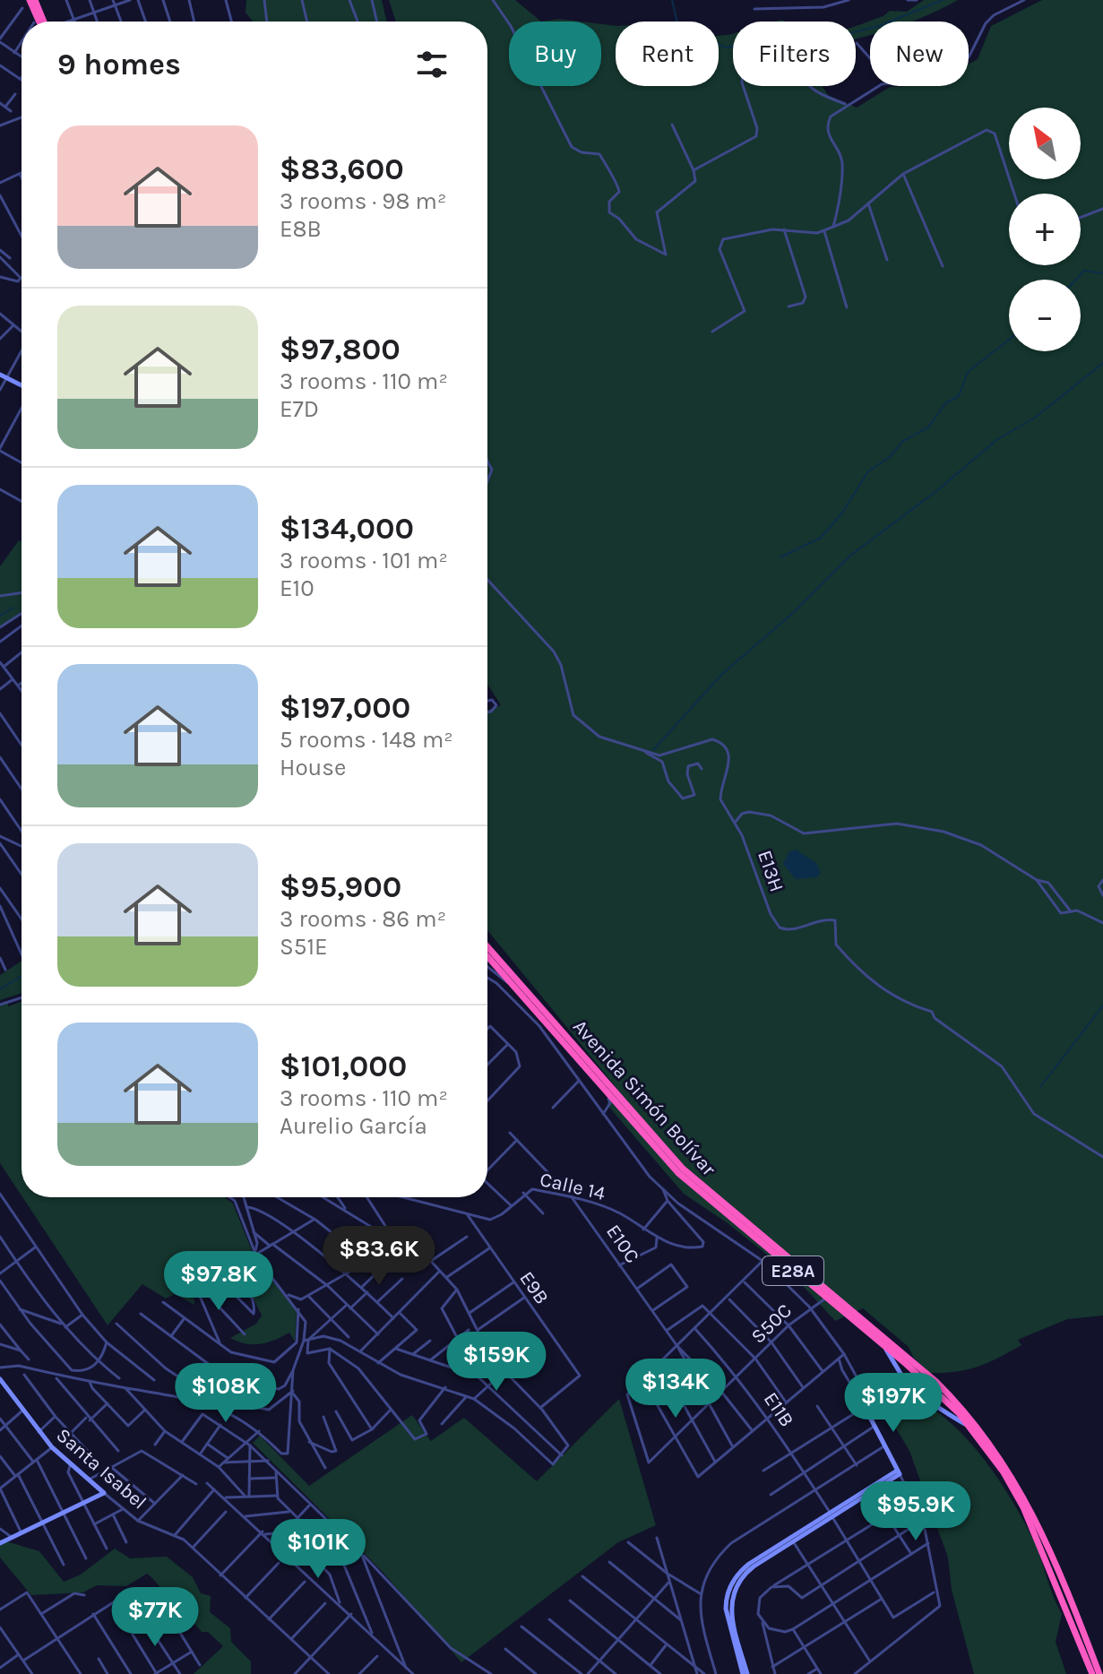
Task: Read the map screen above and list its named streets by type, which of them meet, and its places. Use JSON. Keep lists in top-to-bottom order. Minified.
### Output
{"streets":{"highway":["Avenida Simón Bolívar","E28A"],"main road":["Santa Isabel"],"street":["E13H","Calle 14","E10C","E9B","S50C","E11B"]},"crossings":[["Avenida Simón Bolívar","S50C"],["Calle 14","E10C"],["Calle 14","E9B"],["S50C","E11B"]],"north":"top left","page":{"chip":["Buy","Rent","Filters","New"],"heading":"9 homes","map_buttons":["+","−"],"list":[{"name":"$83,600","note":"3 rooms · 98 m² · E8B"},{"name":"$97,800","note":"3 rooms · 110 m² · E7D"},{"name":"$134,000","note":"3 rooms · 101 m² · E10"},{"name":"$197,000","note":"5 rooms · 148 m² · House"},{"name":"$95,900","note":"3 rooms · 86 m² · S51E"},{"name":"$101,000","note":"3 rooms · 110 m² · Aurelio García"}],"price":["$83.6K","$97.8K","$159K","$134K","$108K","$197K","$95.9K","$101K","$77K"]}}
